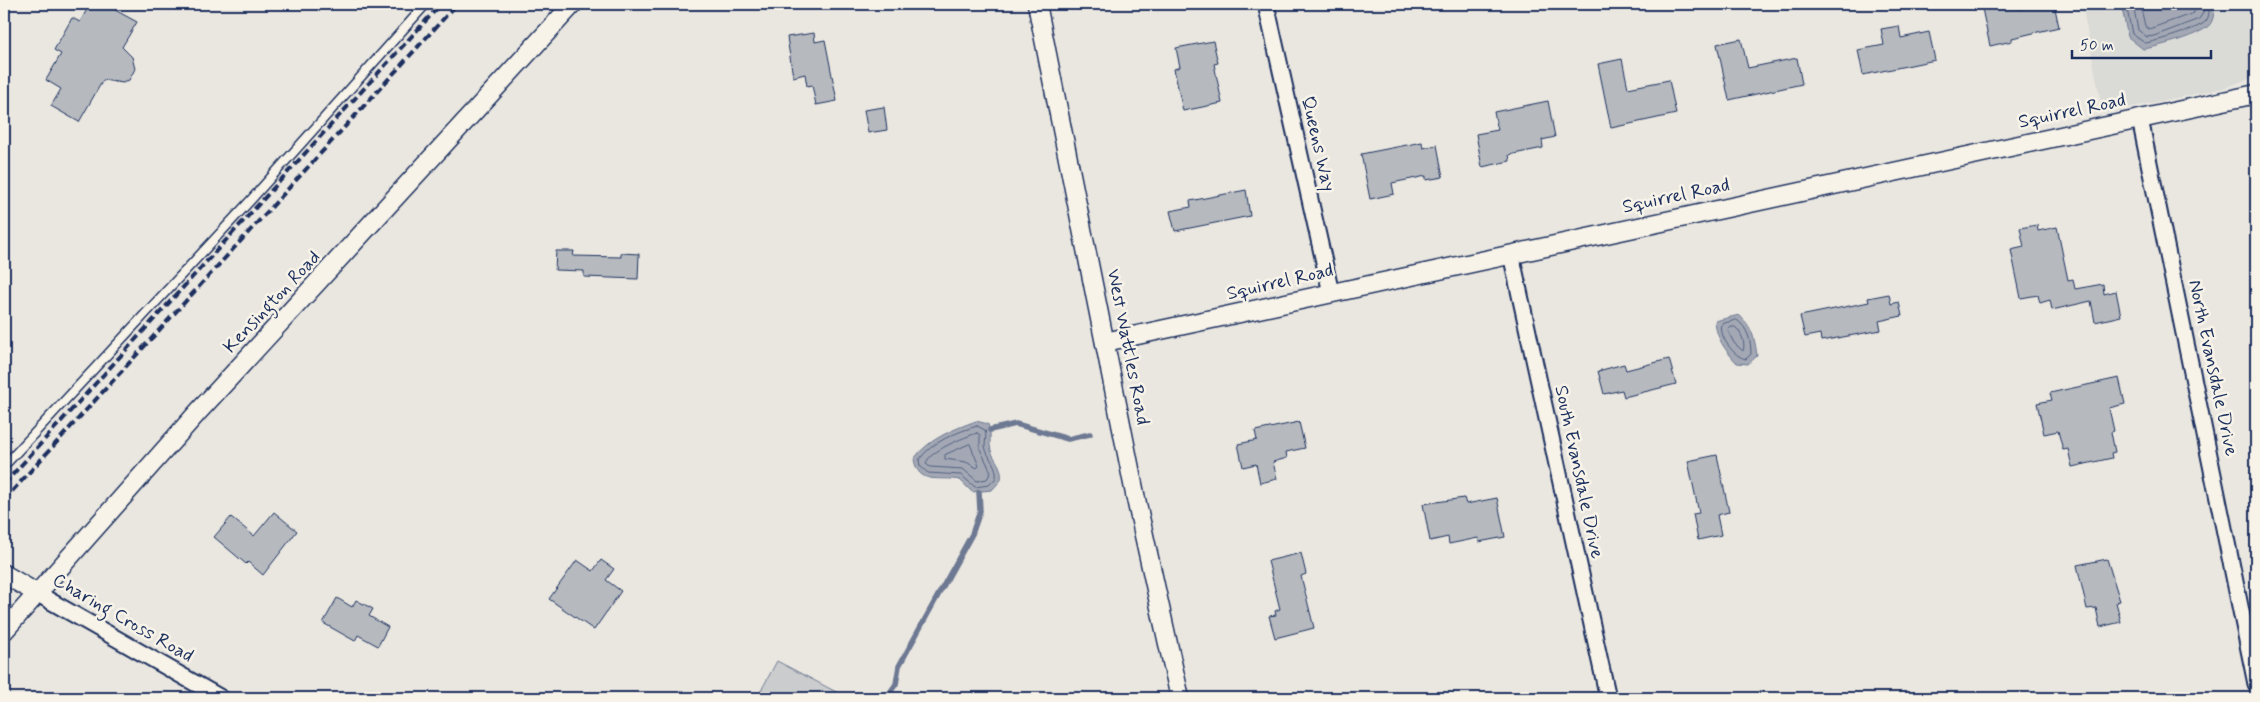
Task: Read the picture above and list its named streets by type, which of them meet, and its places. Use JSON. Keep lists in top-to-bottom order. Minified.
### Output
{"streets":{"street":["Squirrel Road","Queens Way","Kensington Road","West Wattles Road","North Evansdale Drive","South Evansdale Drive","Charing Cross Road"]},"crossings":[["Squirrel Road","Queens Way"],["Squirrel Road","West Wattles Road"],["Squirrel Road","North Evansdale Drive"],["Squirrel Road","South Evansdale Drive"],["Kensington Road","Charing Cross Road"]],"scale_bar":"50 m"}
